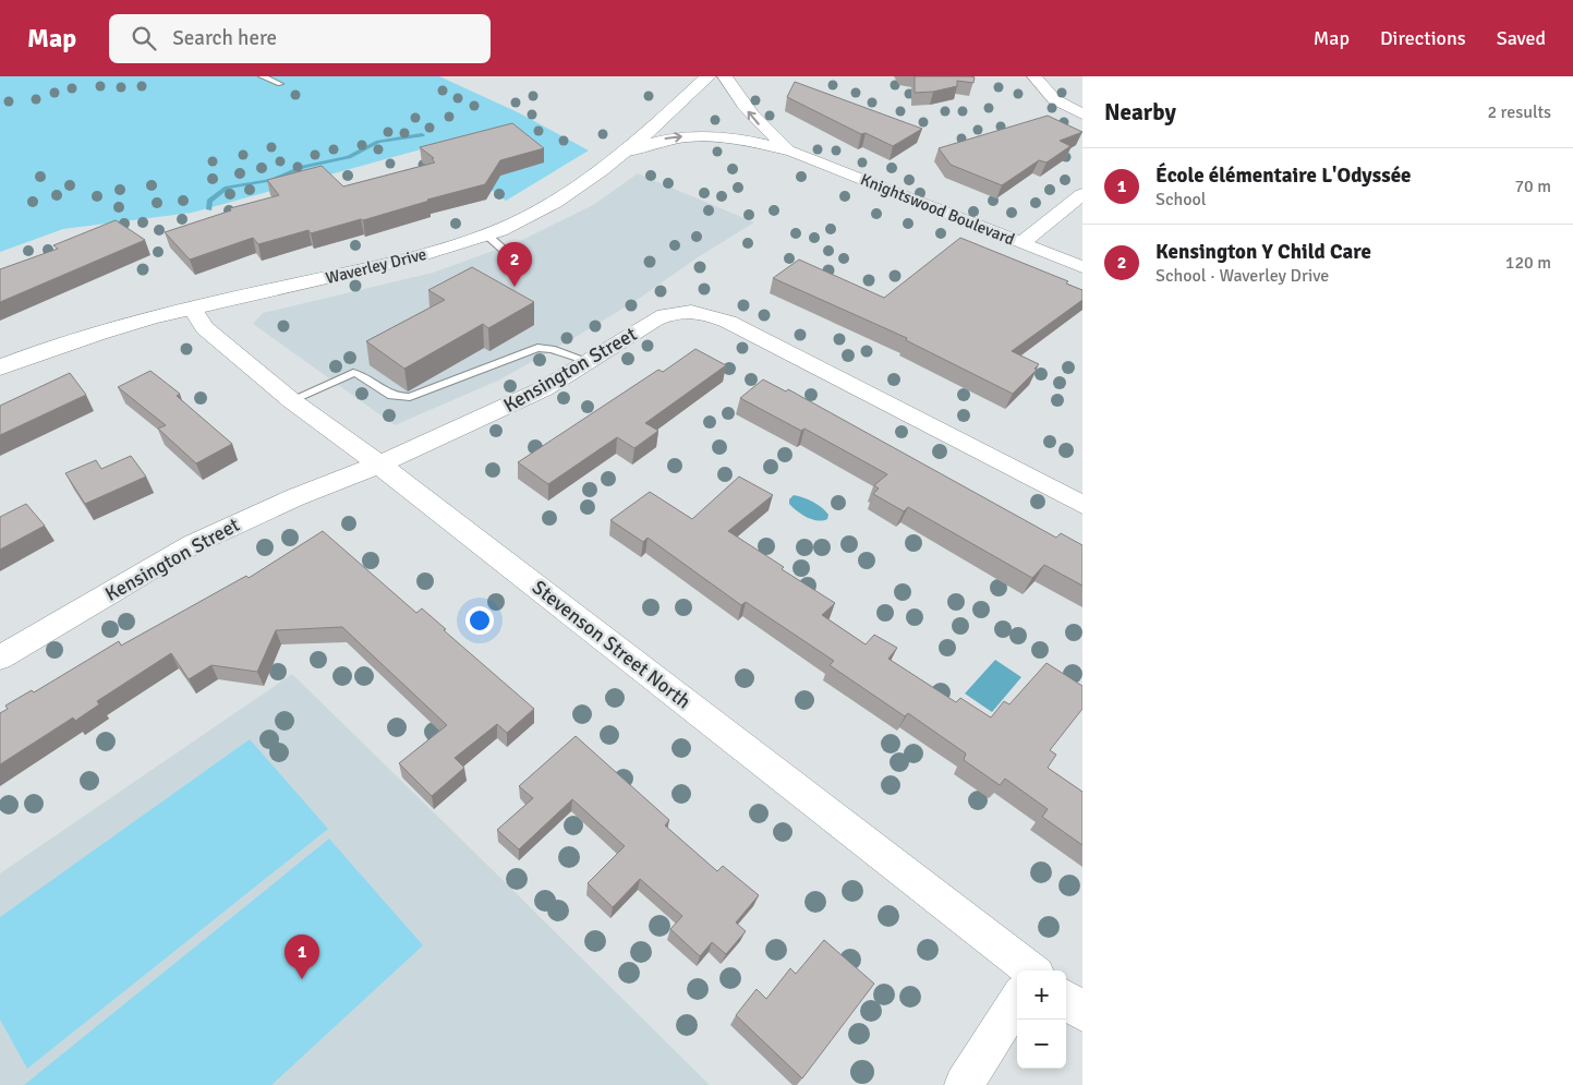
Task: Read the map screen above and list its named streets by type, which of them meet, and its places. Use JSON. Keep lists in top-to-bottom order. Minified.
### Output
{"streets":{"street":["Knightswood Boulevard","Waverley Drive","Kensington Street","Stevenson Street North"]},"crossings":[["Knightswood Boulevard","Waverley Drive"],["Waverley Drive","Stevenson Street North"],["Kensington Street","Stevenson Street North"]],"page":{"header":"Map","search":"Search here","nav":["Map","Directions","Saved"],"heading":["Nearby","2 results"],"list":[{"mark":"1","name":"École élémentaire L'Odyssée","note":"School","value":"70 m"},{"mark":"2","name":"Kensington Y Child Care","note":"School · Waverley Drive","value":"120 m"}],"pins":["2","1"],"map_buttons":["+","−"]}}
